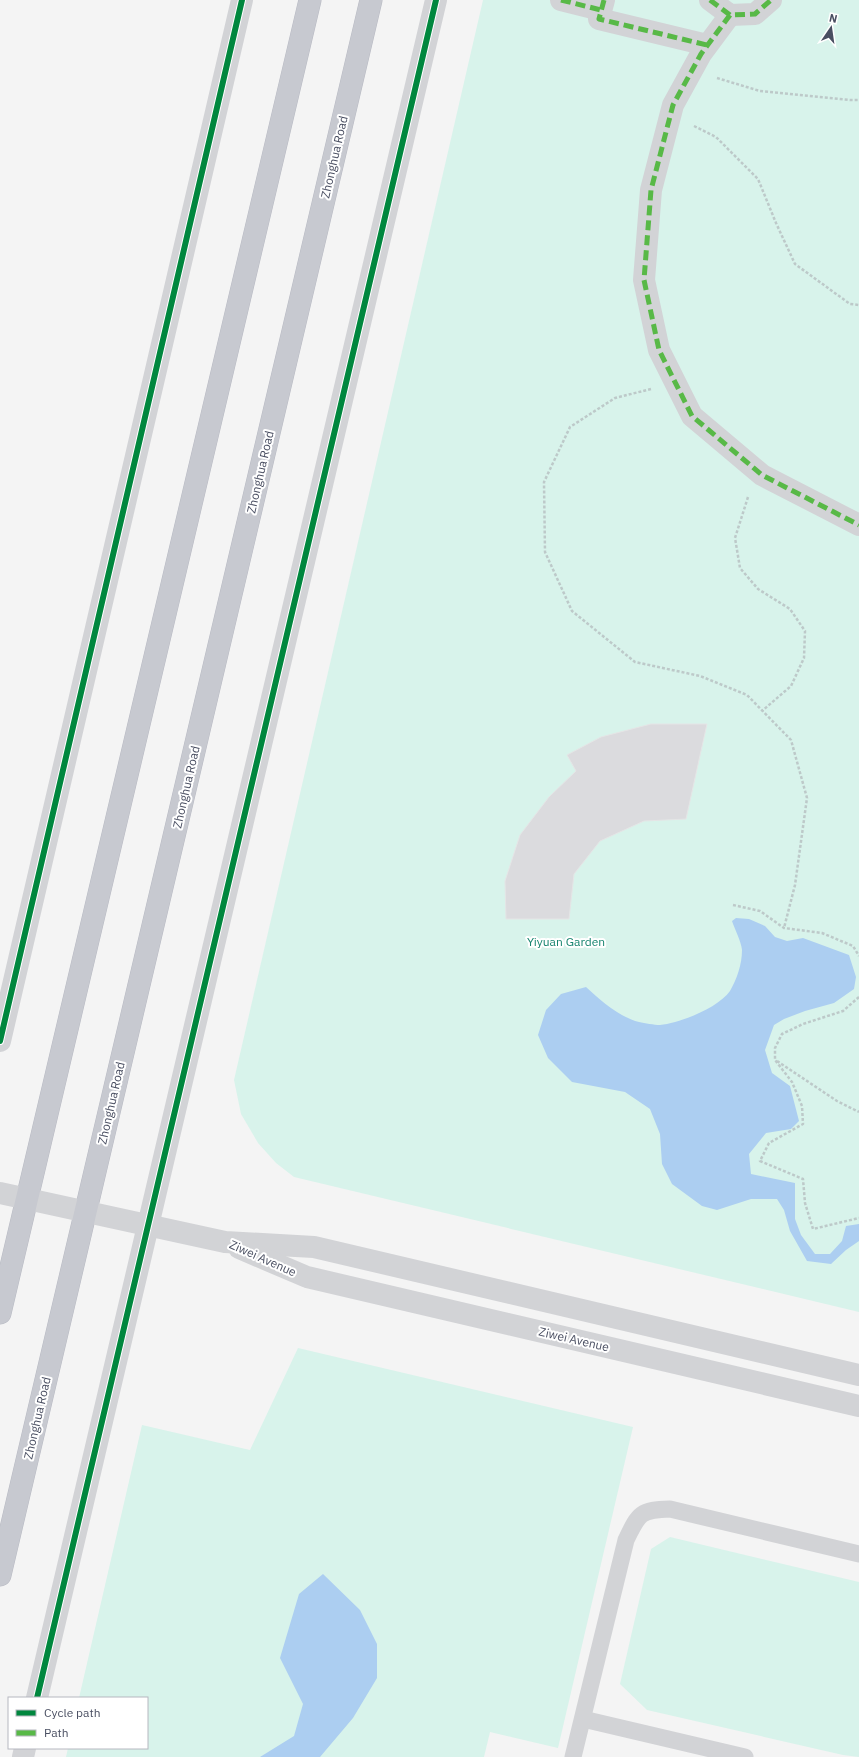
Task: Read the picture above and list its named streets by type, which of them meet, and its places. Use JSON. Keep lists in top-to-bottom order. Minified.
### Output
{"streets":{"highway":["Zhonghua Road"],"street":["Ziwei Avenue"]},"parks":["Yiyuan Garden"],"legend":["Cycle path","Path"],"north":"top"}
